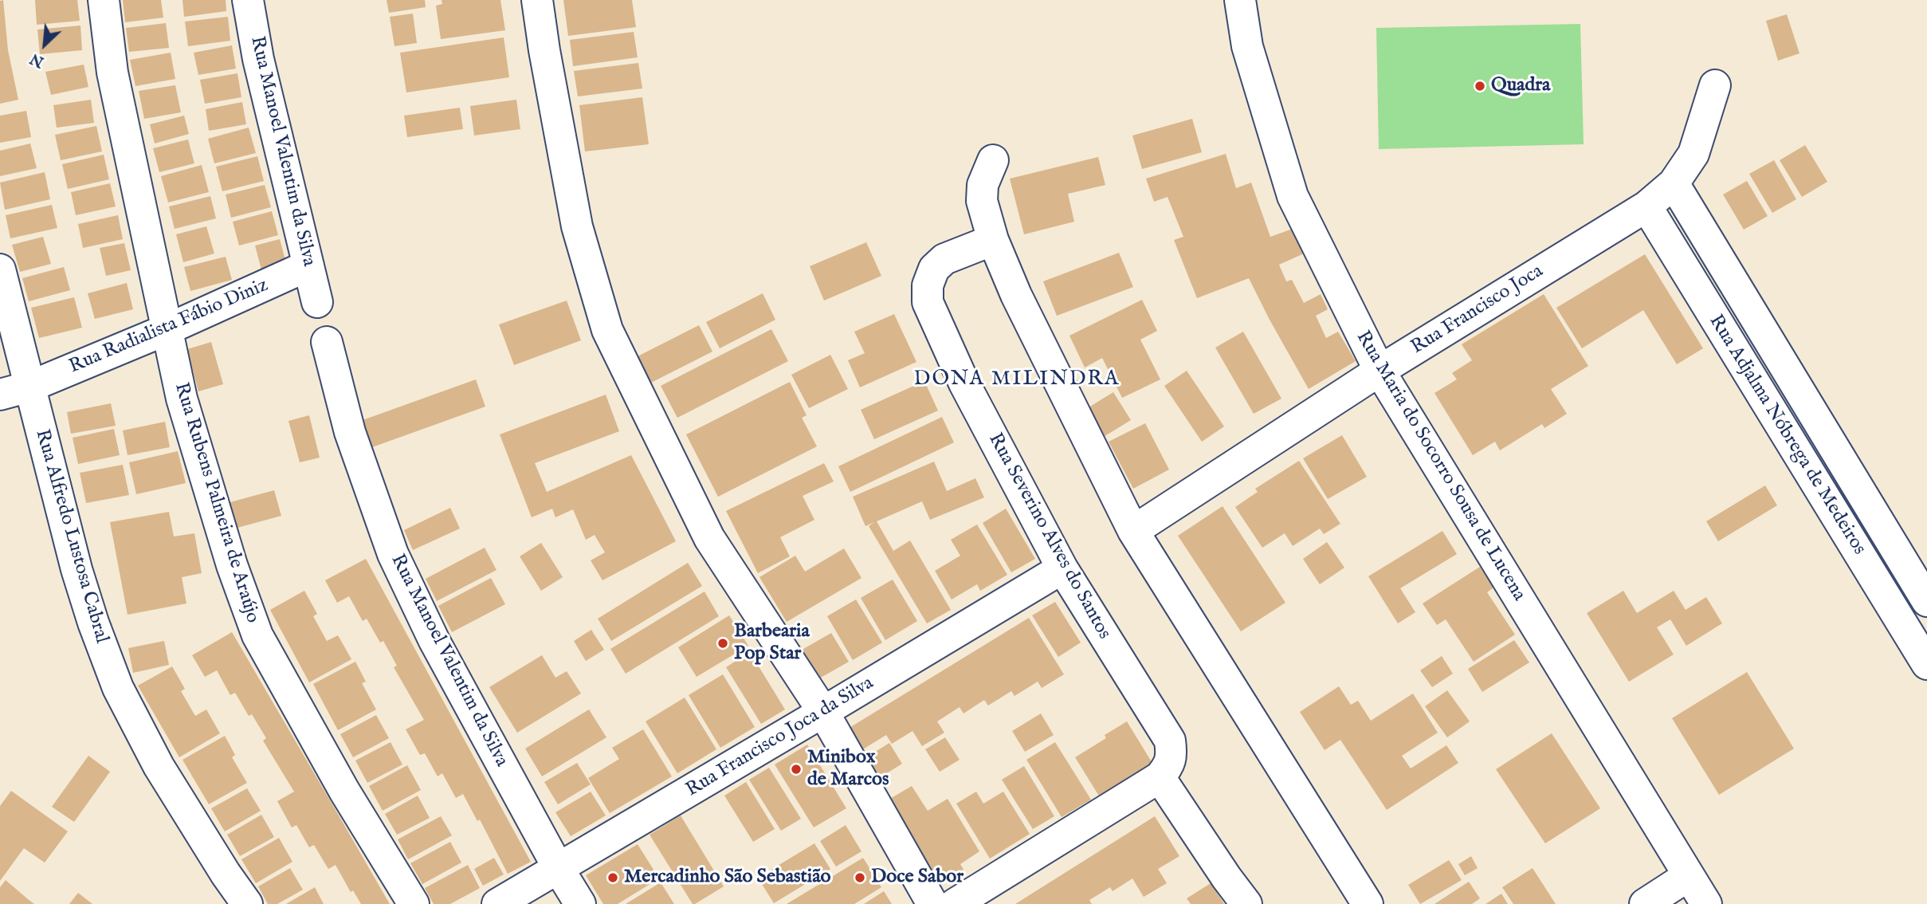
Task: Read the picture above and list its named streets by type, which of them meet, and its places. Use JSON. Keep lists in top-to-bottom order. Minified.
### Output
{"streets":{"street":["Rua Manoel Valentim da Silva","Rua Francisco Joca","Rua Radialista Fábio Diniz","Rua Adjalma Nóbrega de Medeiros","Rua Maria do Socorro Sousa de Lucena","Rua Rubens Palmeira de Araújo","Rua Alfredo Lustosa Cabral","Rua Severino Alves do Santos","Rua Francisco Joca da Silva"]},"crossings":[["Rua Manoel Valentim da Silva","Rua Radialista Fábio Diniz"],["Rua Manoel Valentim da Silva","Rua Francisco Joca da Silva"],["Rua Francisco Joca","Rua Adjalma Nóbrega de Medeiros"],["Rua Francisco Joca","Rua Maria do Socorro Sousa de Lucena"],["Rua Radialista Fábio Diniz","Rua Rubens Palmeira de Araújo"],["Rua Radialista Fábio Diniz","Rua Alfredo Lustosa Cabral"],["Rua Severino Alves do Santos","Rua Francisco Joca da Silva"]],"districts":["DONA MILINDRA"],"places":["Quadra","Barbearia Pop Star","Minibox de Marcos","Mercadinho São Sebastião","Doce Sabor"],"north":"bottom left"}
